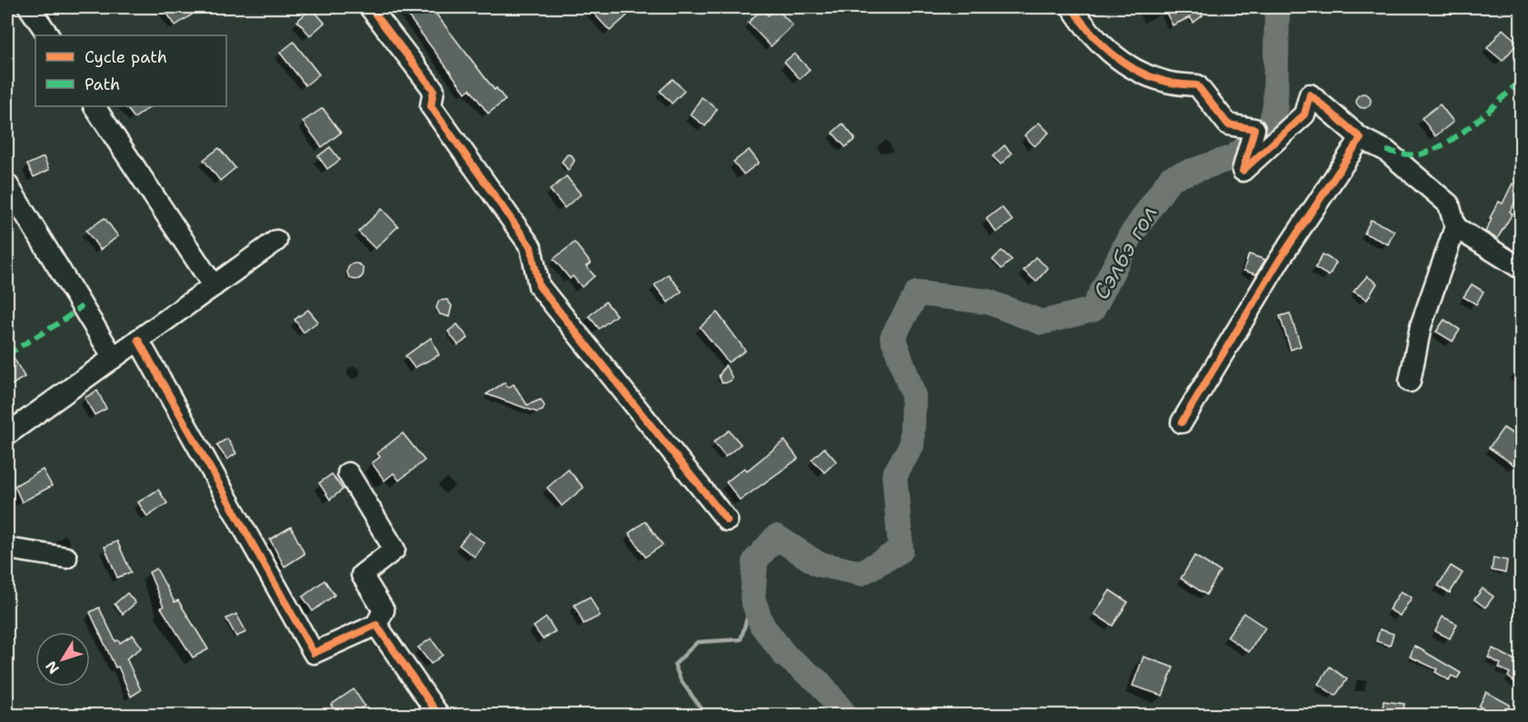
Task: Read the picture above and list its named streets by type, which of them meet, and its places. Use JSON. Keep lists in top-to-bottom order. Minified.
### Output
{"water":["Сэлбэ гол"],"legend":["Cycle path","Path"],"north":"bottom left"}
